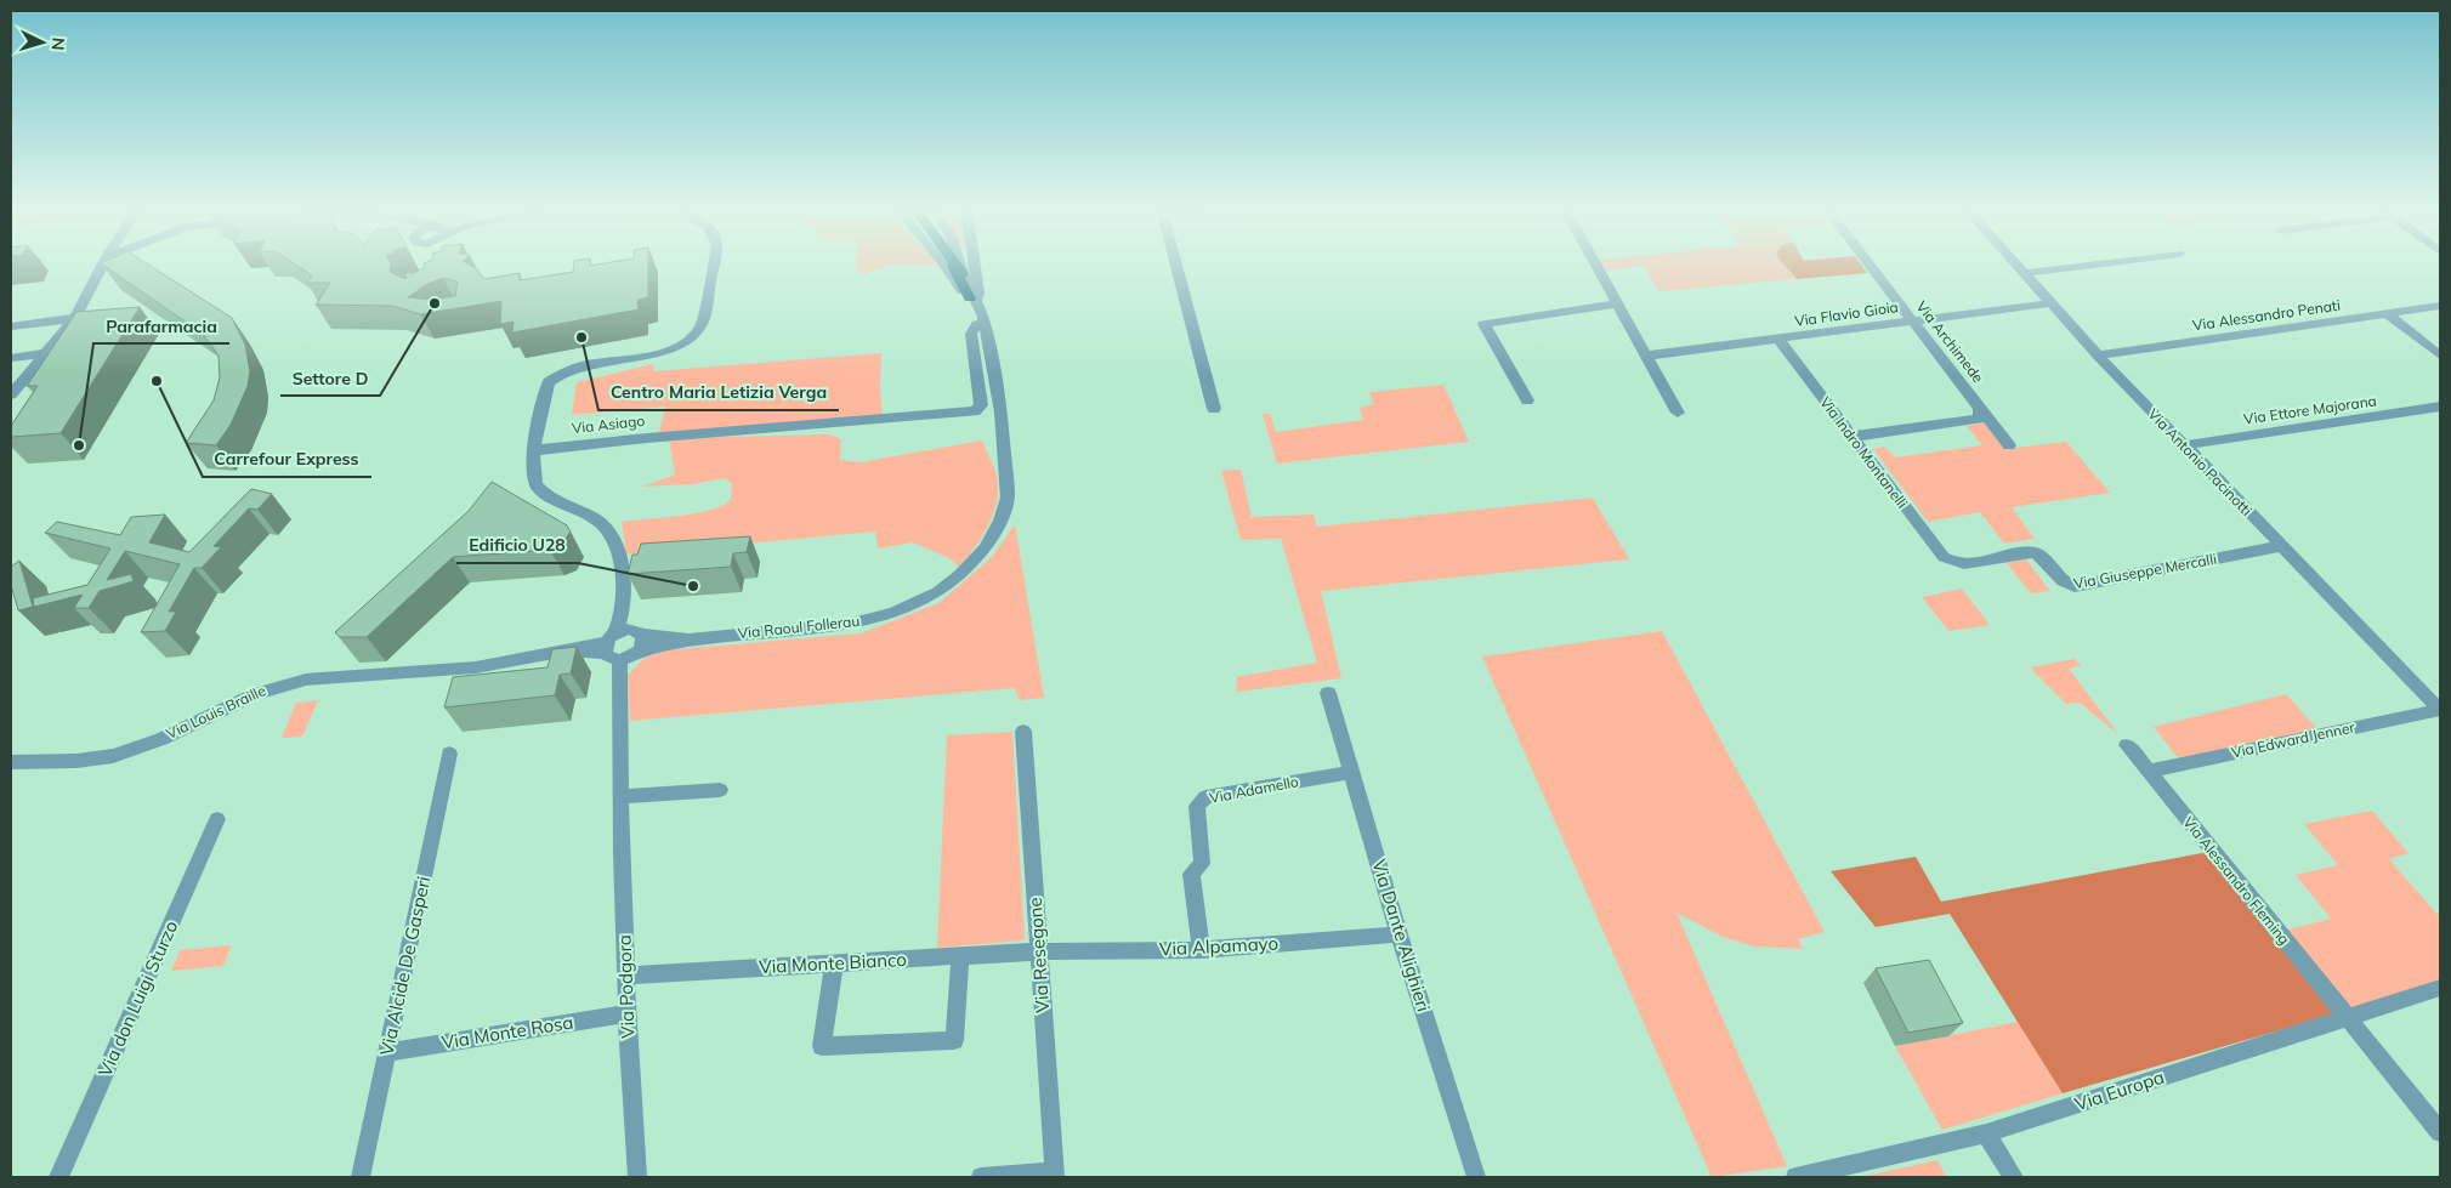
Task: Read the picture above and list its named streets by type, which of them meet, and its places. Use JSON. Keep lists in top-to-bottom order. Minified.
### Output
{"streets":{"street":["Via Flavio Gioia","Via Alessandro Penati","Via Archimede","Via Ettore Majorana","Via Asiago","Via Indro Montanelli","Via Antonio Pacinotti","Via Giuseppe Mercalli","Via Raoul Follerau","Via Louis Braille","Via Edward Jenner","Via Adamello","Via Alessandro Fleming","Via Dante Alighieri","Via Alpamayo","Via Resegone","Via Monte Bianco","Via Alcide De Gasperi","Via Podgora","Via don Luigi Sturzo","Via Monte Rosa","Via Europa"]},"crossings":[["Via Flavio Gioia","Via Archimede"],["Via Flavio Gioia","Via Indro Montanelli"],["Via Flavio Gioia","Via Antonio Pacinotti"],["Via Alessandro Penati","Via Antonio Pacinotti"],["Via Ettore Majorana","Via Antonio Pacinotti"],["Via Asiago","Via Podgora"],["Via Indro Montanelli","Via Giuseppe Mercalli"],["Via Antonio Pacinotti","Via Giuseppe Mercalli"],["Via Antonio Pacinotti","Via Edward Jenner"],["Via Louis Braille","Via Podgora"],["Via Edward Jenner","Via Alessandro Fleming"],["Via Adamello","Via Dante Alighieri"],["Via Adamello","Via Alpamayo"],["Via Alessandro Fleming","Via Europa"],["Via Dante Alighieri","Via Alpamayo"],["Via Alpamayo","Via Resegone"],["Via Alpamayo","Via Monte Bianco"],["Via Resegone","Via Monte Bianco"],["Via Monte Bianco","Via Podgora"],["Via Alcide De Gasperi","Via Monte Rosa"],["Via Podgora","Via Monte Rosa"]],"places":["Settore D","Centro Maria Letizia Verga","Carrefour Express","Parafarmacia","Edificio U28"],"north":"right"}
